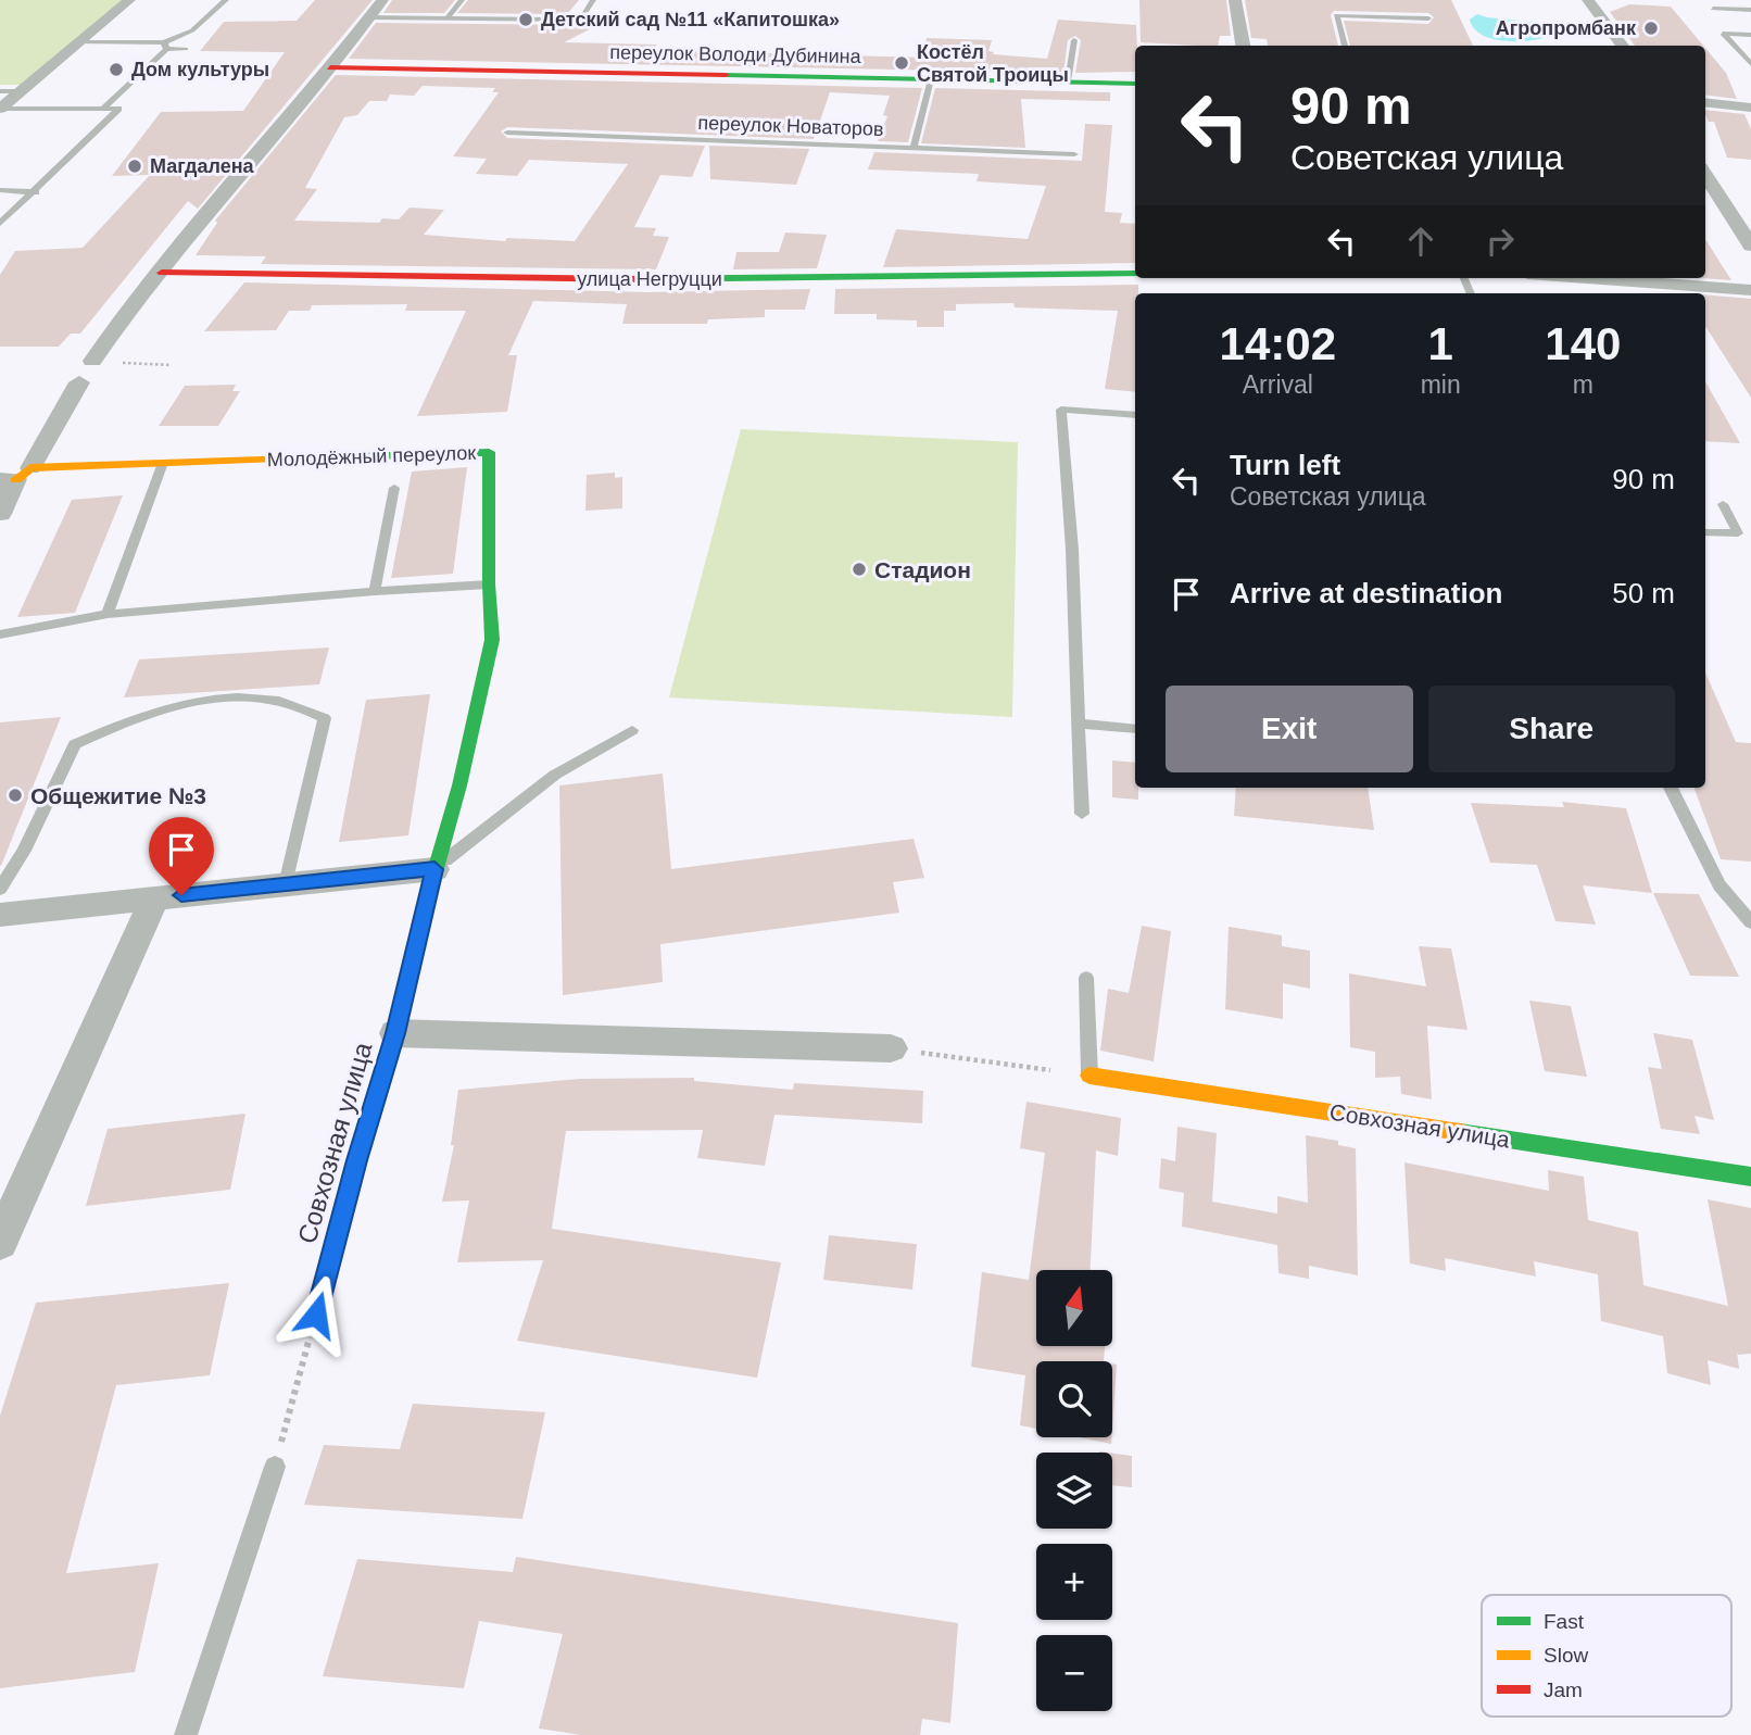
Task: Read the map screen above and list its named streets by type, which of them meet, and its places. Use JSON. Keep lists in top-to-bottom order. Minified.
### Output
{"streets":{"street":["переулок Володи Дубинина","улица Негруцци","Молодёжный переулок","Совхозная улица"],"lane":["переулок Новаторов"]},"crossings":[["Молодёжный переулок","Совхозная улица"]],"places":["Детский сад №11 «Капитошка»","Агропромбанк","Костёл Святой Троицы","Дом культуры","Магдалена","Стадион","Общежитие №3"],"legend":["Fast","Slow","Jam"],"north":"top","page":{"turn":["90 m","Советская улица"],"eta":["14:02","Arrival","1","min","140","m"],"list":[{"name":"Turn left","note":"Советская улица","value":"90 m"},{"name":"Arrive at destination","value":"50 m"}],"buttons":["Exit","Share"],"map_buttons":["+","−"]}}
